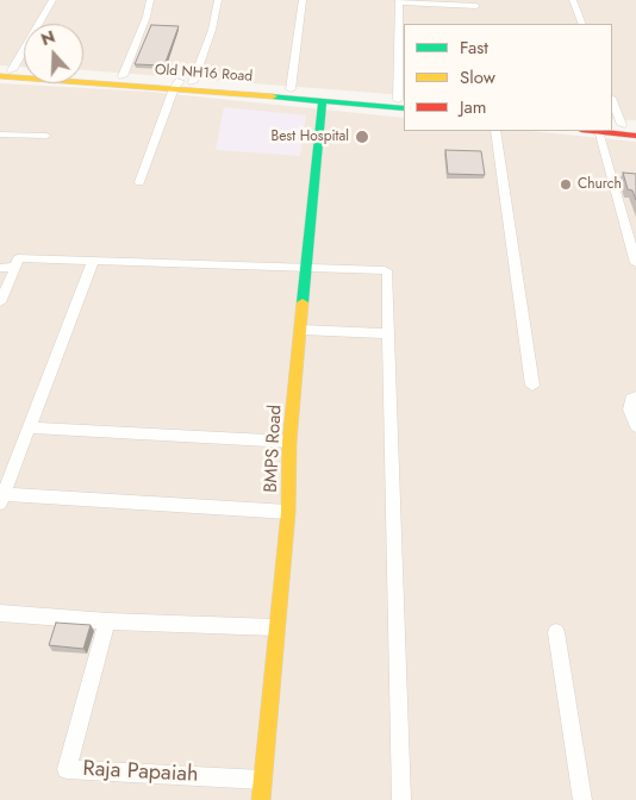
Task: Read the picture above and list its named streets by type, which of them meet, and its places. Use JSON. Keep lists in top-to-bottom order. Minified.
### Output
{"streets":{"main road":["Old NH16 Road","BMPS Road"],"street":["Raja Papaiah"]},"crossings":[["Old NH16 Road","BMPS Road"],["BMPS Road","Raja Papaiah"]],"places":["Best Hospital","Church"],"legend":["Fast","Slow","Jam"],"north":"top"}
